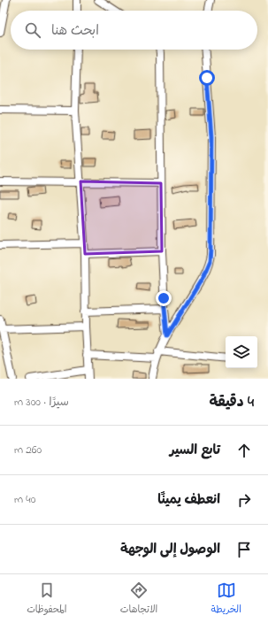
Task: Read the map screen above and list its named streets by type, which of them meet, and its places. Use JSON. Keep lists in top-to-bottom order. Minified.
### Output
{"page":{"search":"ابحث هنا","heading":["4 دقيقة","سيرًا · 300 m"],"list":[["تابع السير","260 m"],["انعطف يمينًا","40 m"],"الوصول إلى الوجهة"],"nav":["الخريطة","الاتجاهات","المحفوظات"]}}
